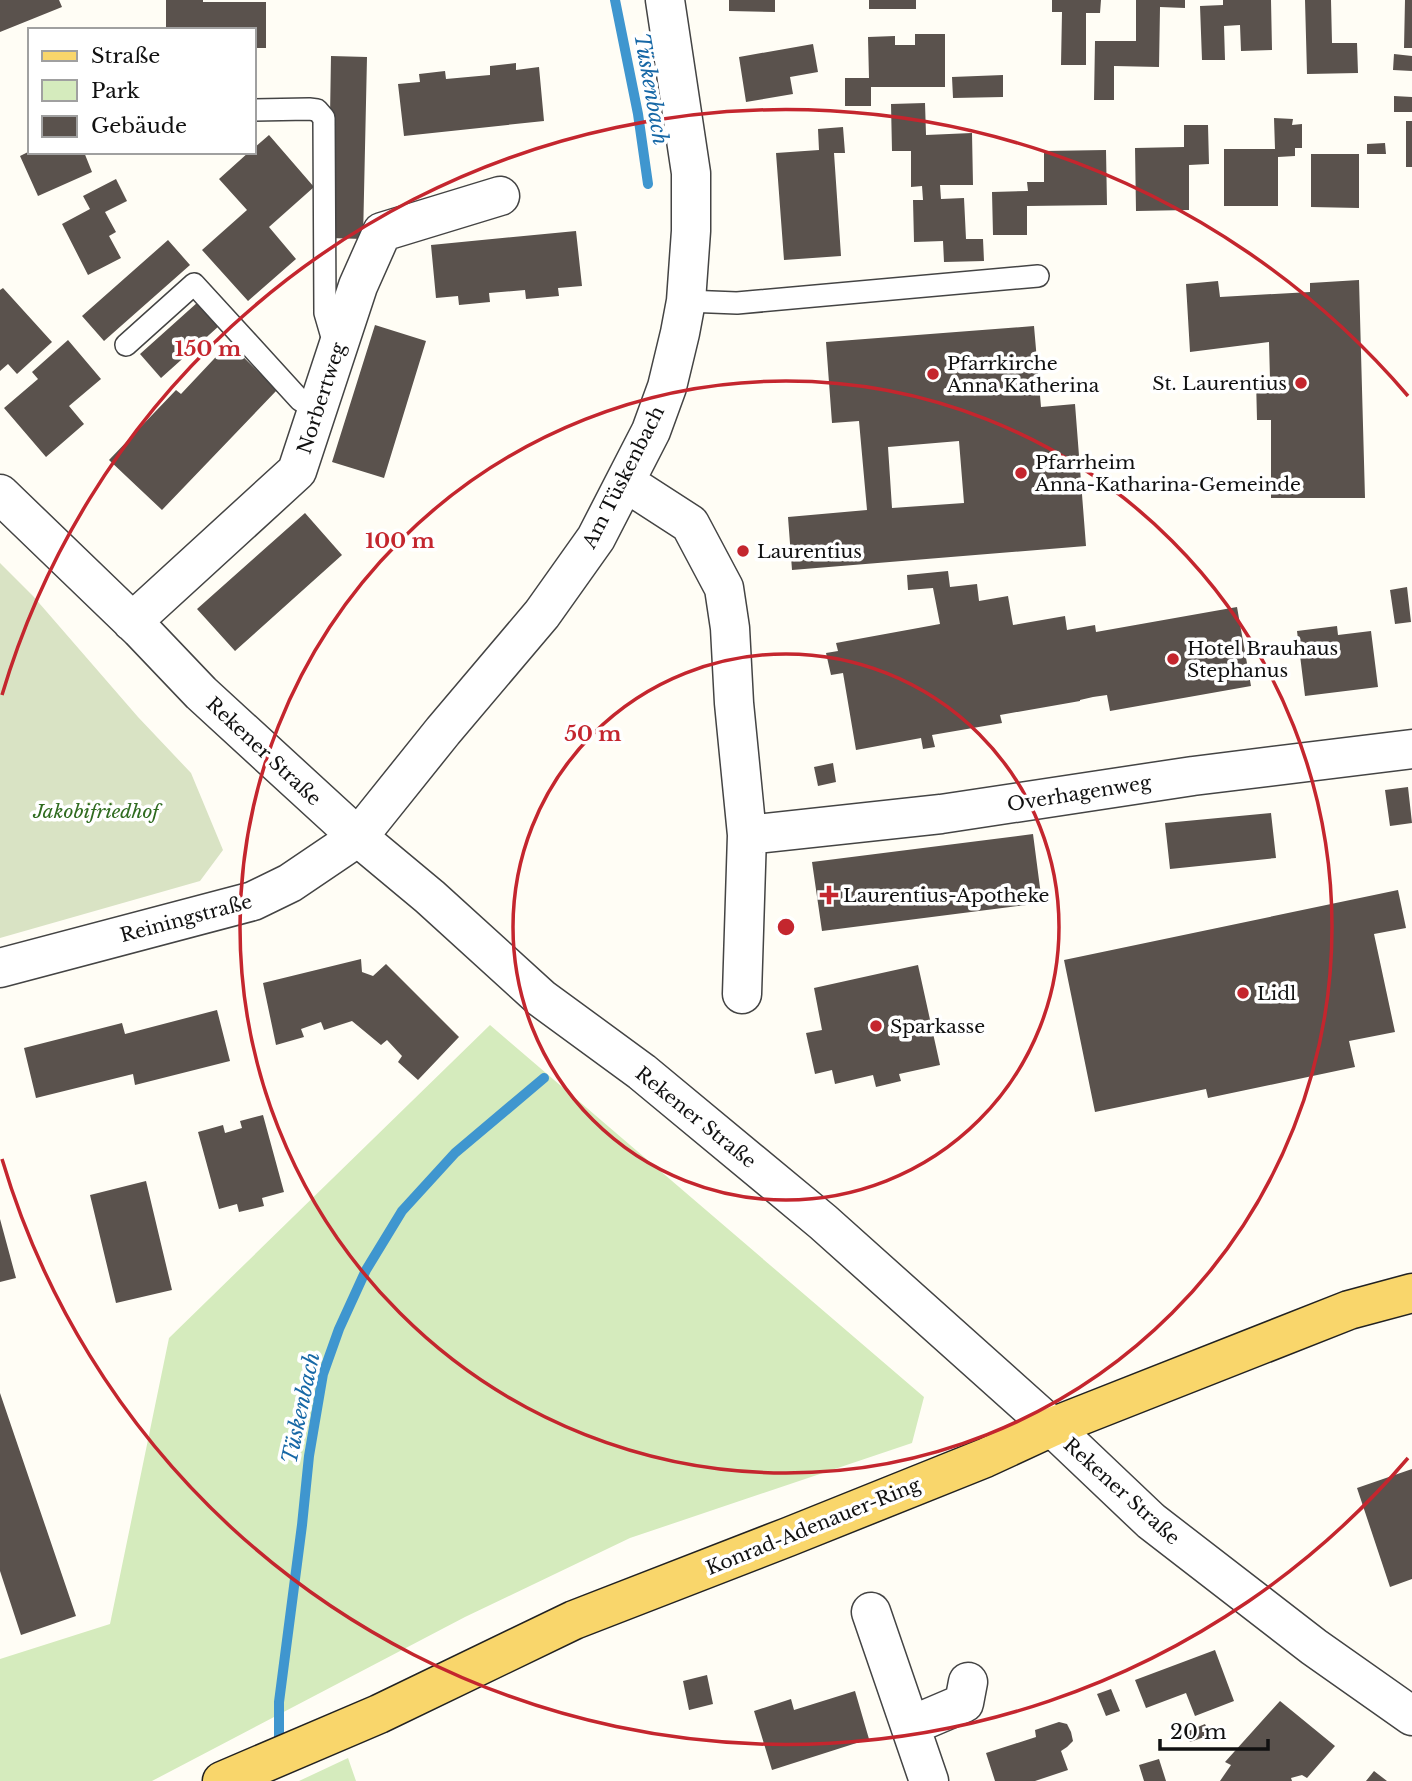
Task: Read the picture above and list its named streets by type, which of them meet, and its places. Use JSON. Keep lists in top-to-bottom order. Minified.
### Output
{"streets":{"main road":["Konrad-Adenauer-Ring"],"street":["Norbertweg","Am Tüskenbach","Rekener Straße","Overhagenweg","Reiningstraße"]},"crossings":[["Norbertweg","Rekener Straße"],["Am Tüskenbach","Rekener Straße"],["Am Tüskenbach","Reiningstraße"],["Rekener Straße","Reiningstraße"],["Rekener Straße","Konrad-Adenauer-Ring"]],"water":["Tüskenbach"],"parks":["Jakobifriedhof"],"places":{"other":["Pfarrkirche Anna Katherina","St. Laurentius","Pfarrheim Anna-Katharina-Gemeinde","Laurentius","Hotel Brauhaus Stephanus","Lidl","Sparkasse"],"health":["Laurentius-Apotheke"]},"legend":["Straße","Park","Gebäude"],"scale_bar":"20 m","rings":["150 m","100 m","50 m"]}
